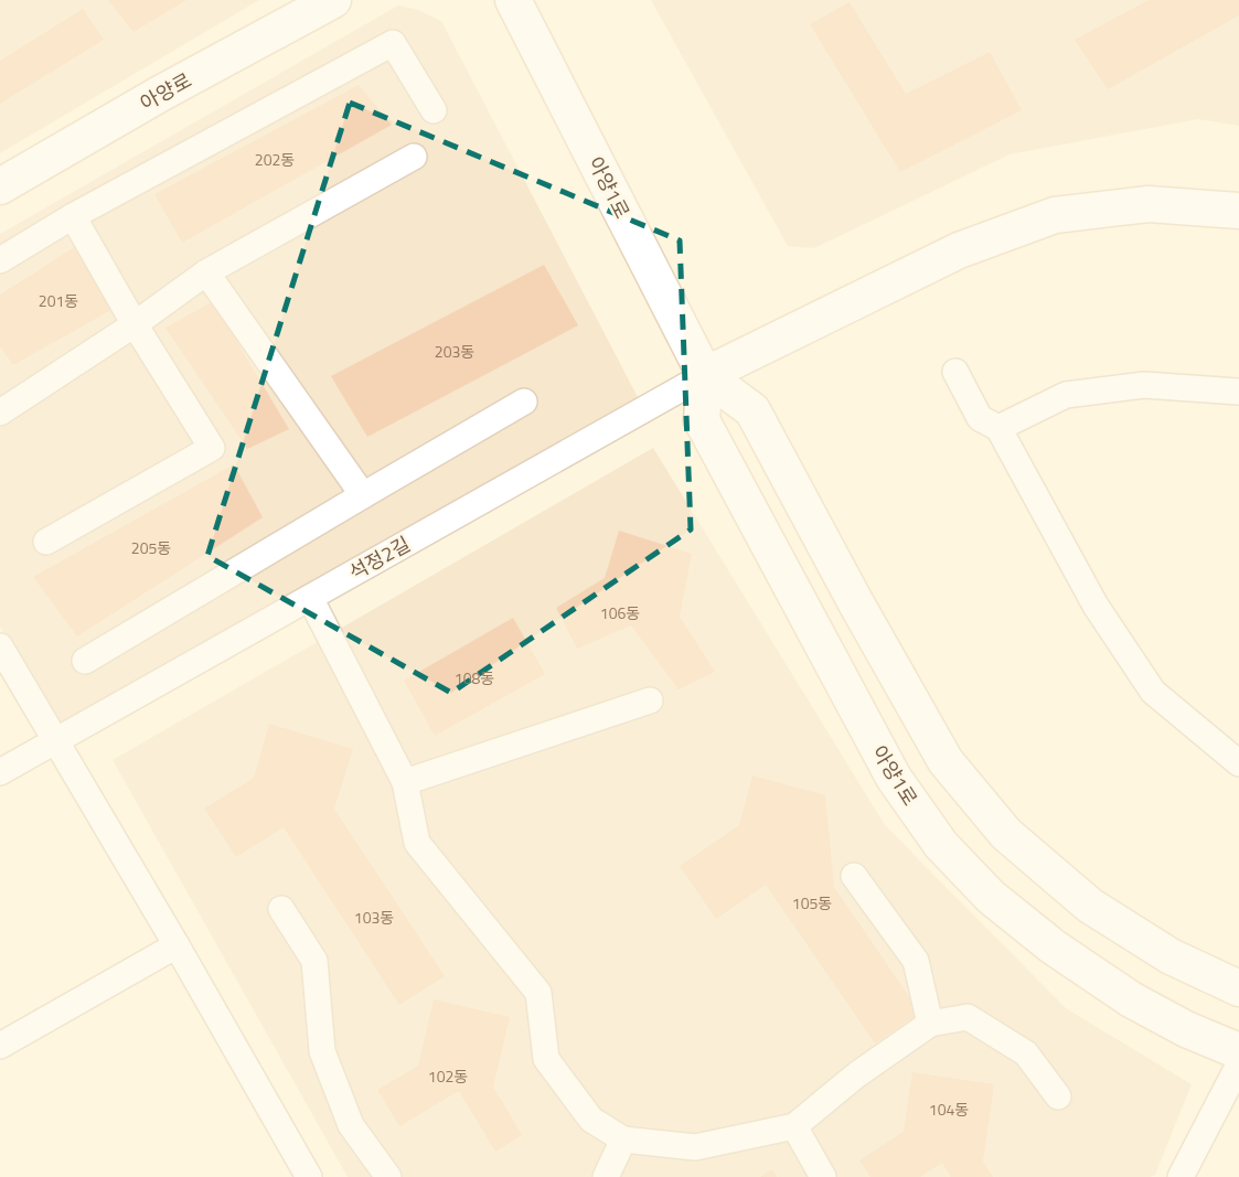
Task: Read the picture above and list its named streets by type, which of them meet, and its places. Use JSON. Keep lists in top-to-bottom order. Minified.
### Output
{"streets":{"street":["아양로","아양1로","석정2길"]},"crossings":[["아양1로","석정2길"]],"house_numbers":["202동","201동","203동","205동","106동","108동","105동","103동","102동","104동"]}
